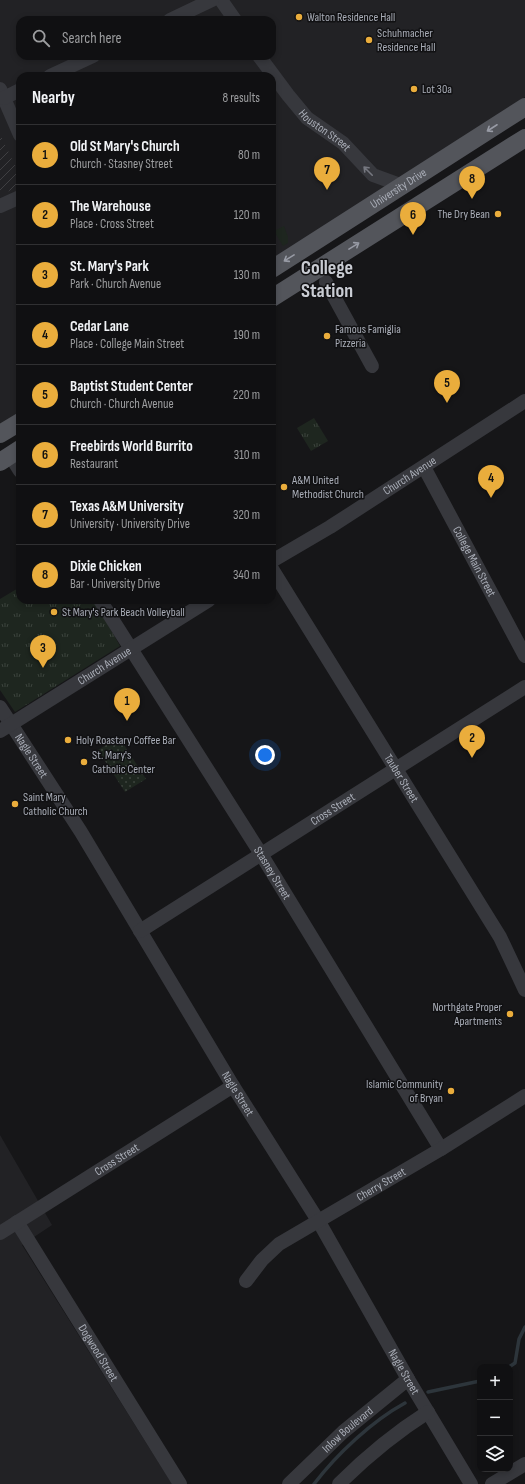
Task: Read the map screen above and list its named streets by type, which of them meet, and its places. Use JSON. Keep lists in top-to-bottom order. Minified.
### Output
{"streets":{"main road":["University Drive"],"street":["Houston Street","Church Avenue","College Main Street","Nagle Street","Tauber Street","Cross Street","Stasney Street","Cherry Street","Dogwood Street","Inlow Boulevard"]},"crossings":[["Houston Street","University Drive"],["Church Avenue","College Main Street"],["Church Avenue","Nagle Street"],["Church Avenue","Stasney Street"],["Nagle Street","Cross Street"],["Nagle Street","Cherry Street"],["Nagle Street","Inlow Boulevard"],["Tauber Street","Cross Street"],["Cross Street","Stasney Street"],["Cross Street","Dogwood Street"],["Stasney Street","Cherry Street"]],"one_way":["Houston Street"],"districts":["College Station"],"places":["Walton Residence Hall","Schuhmacher Residence Hall","Lot 30a","The Dry Bean","Famous Famiglia Pizzeria","A&M United Methodist Church","St Mary's Park Beach Volleyball","Holy Roastary Coffee Bar","St. Mary's Catholic Center","Saint Mary Catholic Church","Northgate Proper Apartments","Islamic Community of Bryan"],"page":{"search":"Search here","heading":["Nearby","8 results"],"list":[{"mark":"1","name":"Old St Mary's Church","note":"Church · Stasney Street","value":"80 m"},{"mark":"2","name":"The Warehouse","note":"Place · Cross Street","value":"120 m"},{"mark":"3","name":"St. Mary's Park","note":"Park · Church Avenue","value":"130 m"},{"mark":"4","name":"Cedar Lane","note":"Place · College Main Street","value":"190 m"},{"mark":"5","name":"Baptist Student Center","note":"Church · Church Avenue","value":"220 m"},{"mark":"6","name":"Freebirds World Burrito","note":"Restaurant","value":"310 m"},{"mark":"7","name":"Texas A&M University","note":"University · University Drive","value":"320 m"},{"mark":"8","name":"Dixie Chicken","note":"Bar · University Drive","value":"340 m"}],"pins":["7","8","6","5","4","3","1","2"],"map_buttons":["+","−"]}}
